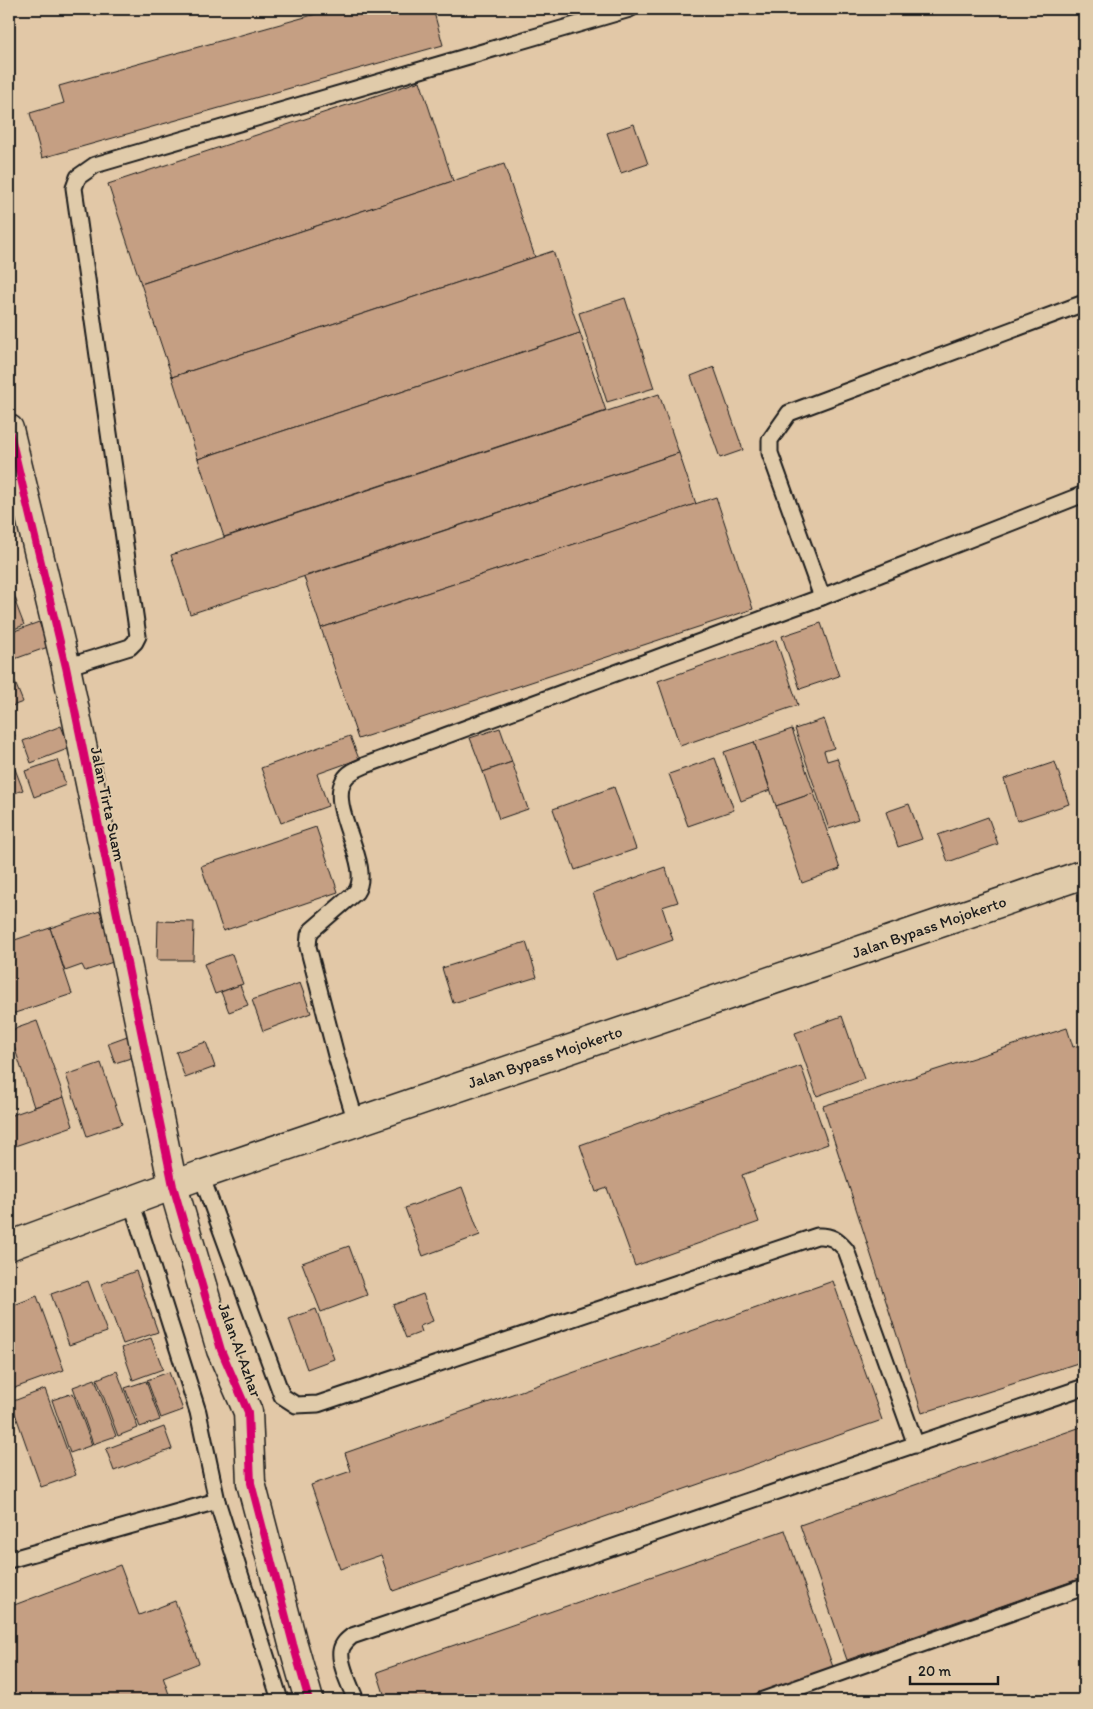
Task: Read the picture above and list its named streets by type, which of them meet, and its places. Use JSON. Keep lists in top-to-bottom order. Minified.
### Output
{"streets":{"main road":["Jalan Tirta Suam","Jalan Bypass Mojokerto","Jalan Al Azhar"]},"crossings":[["Jalan Tirta Suam","Jalan Bypass Mojokerto"],["Jalan Tirta Suam","Jalan Al Azhar"],["Jalan Bypass Mojokerto","Jalan Al Azhar"]],"scale_bar":"20 m"}
